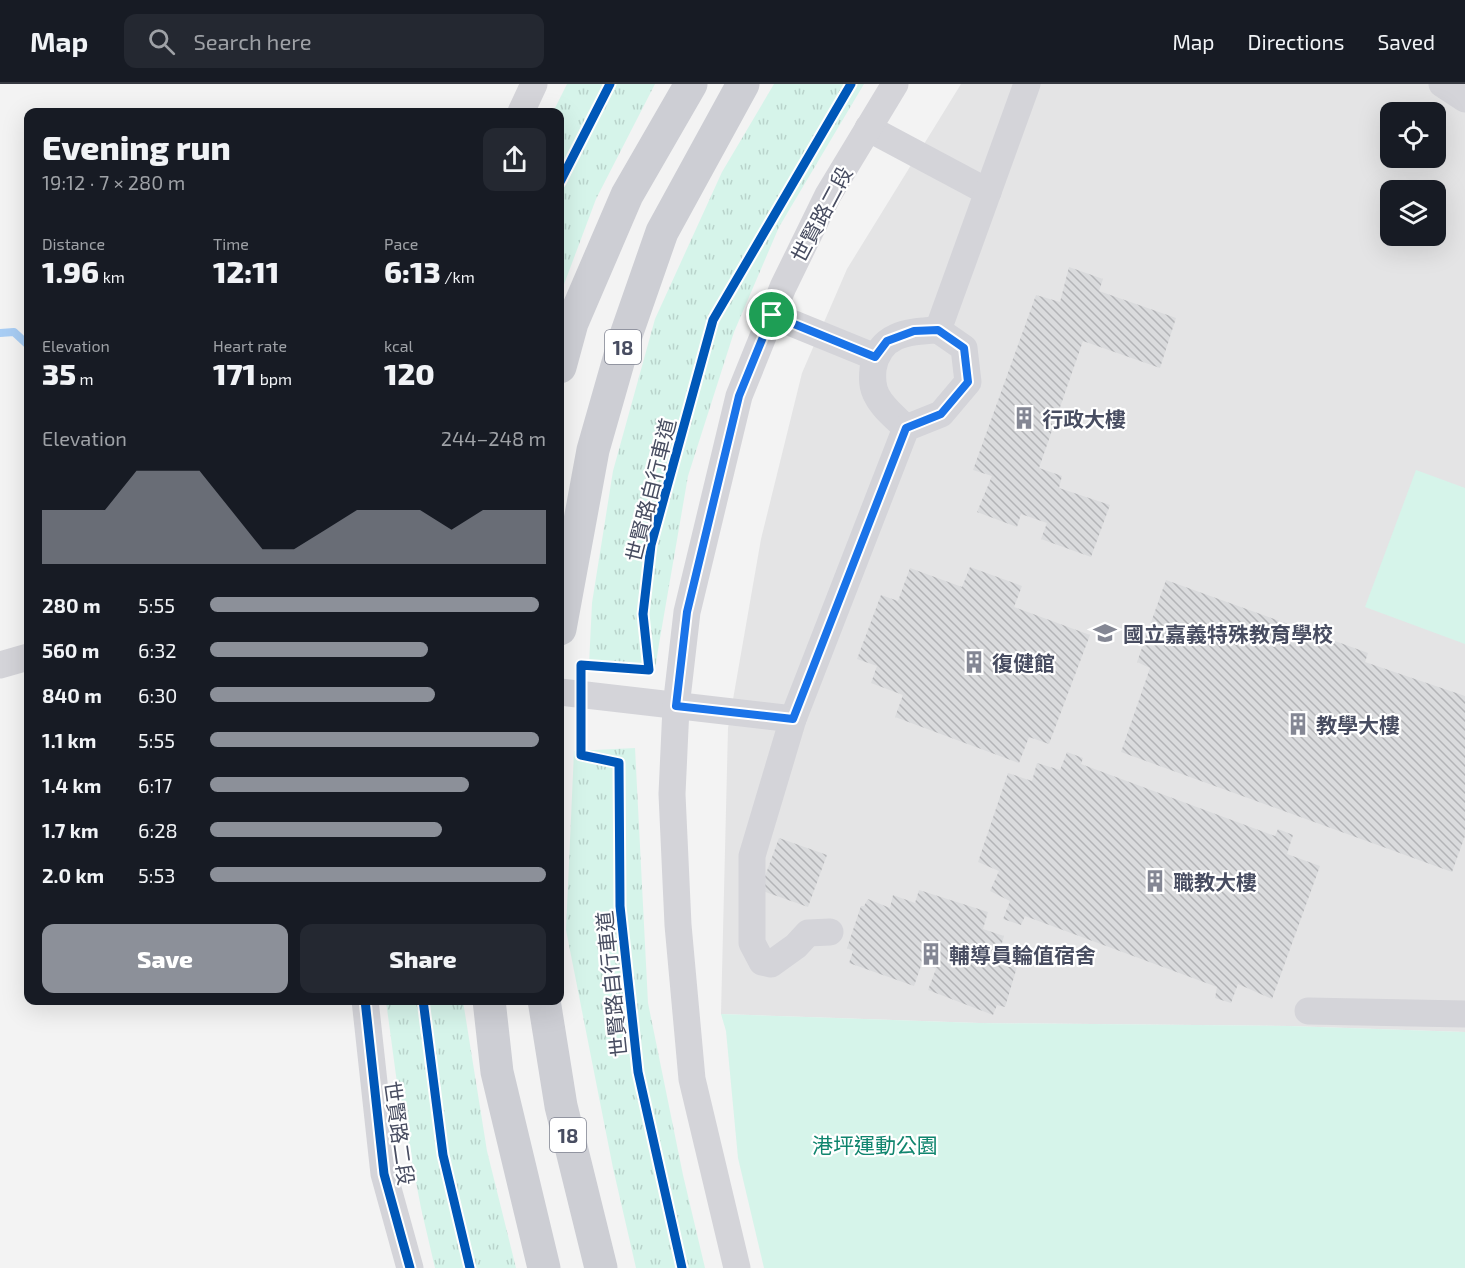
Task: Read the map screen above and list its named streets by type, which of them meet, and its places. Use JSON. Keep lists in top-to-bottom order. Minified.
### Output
{"streets":{"main road":["18"],"street":["世賢路二段"],"cycle path":["世賢路自行車道"]},"parks":["港坪運動公園"],"places":{"building":["行政大樓","復健館","教學大樓","職教大樓","輔導員輪值宿舍"],"school or university":["國立嘉義特殊教育學校"]},"page":{"header":"Map","search":"Search here","nav":["Map","Directions","Saved"],"heading":["Evening run","19:12 · 7 × 280 m"],"stats":[["Distance","1.96 km"],["Time","12:11"],["Pace","6:13 /km"],["Elevation","35 m"],["Heart rate","171 bpm"],["kcal","120"]],"chart":["Elevation","244–248 m"],"list":[{"name":"280 m","note":"5:55"},{"name":"560 m","note":"6:32"},{"name":"840 m","note":"6:30"},{"name":"1.1 km","note":"5:55"},{"name":"1.4 km","note":"6:17"},{"name":"1.7 km","note":"6:28"},{"name":"2.0 km","note":"5:53"}],"buttons":["Save","Share"]}}
